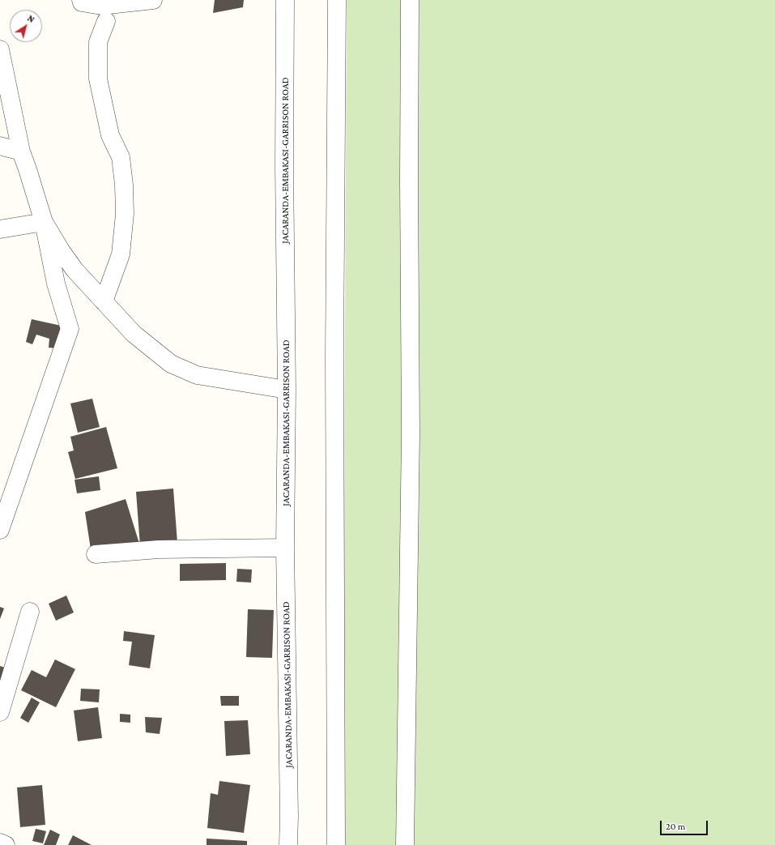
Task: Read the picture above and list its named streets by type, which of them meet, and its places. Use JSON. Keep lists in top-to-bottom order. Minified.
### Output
{"streets":{"street":["JACARANDA-EMBAKASI-GARRISON ROAD"]},"scale_bar":"20 m","north":"top right"}
